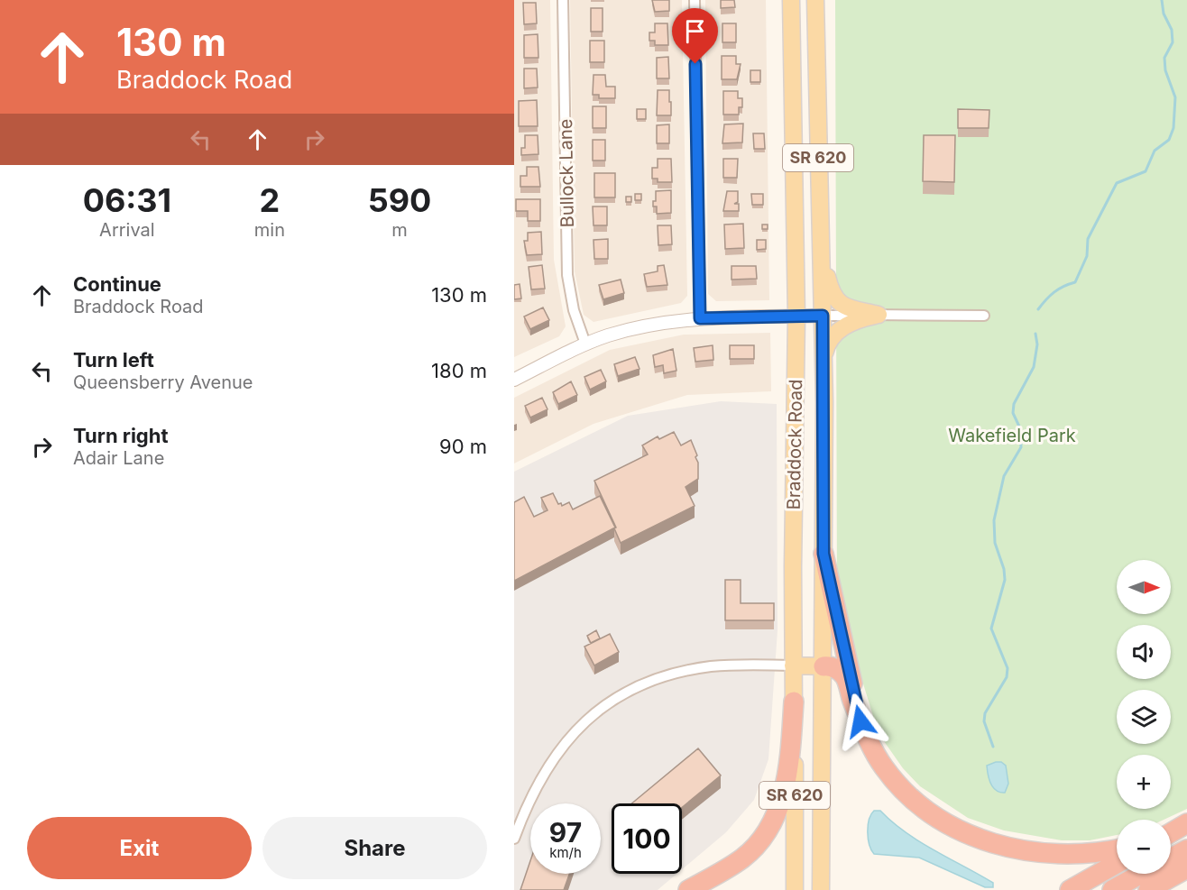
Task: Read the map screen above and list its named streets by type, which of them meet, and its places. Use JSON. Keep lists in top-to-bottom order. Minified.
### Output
{"streets":{"main road":["SR 620","Braddock Road"],"street":["Bullock Lane"]},"parks":["Wakefield Park"],"north":"right","page":{"turn":["130 m","Braddock Road"],"eta":["06:31","Arrival","2","min","590","m"],"list":[{"name":"Continue","note":"Braddock Road","value":"130 m"},{"name":"Turn left","note":"Queensberry Avenue","value":"180 m"},{"name":"Turn right","note":"Adair Lane","value":"90 m"}],"map_buttons":["+","−"],"speed":"97 km/h","limit":"100","buttons":["Exit","Share"]}}
